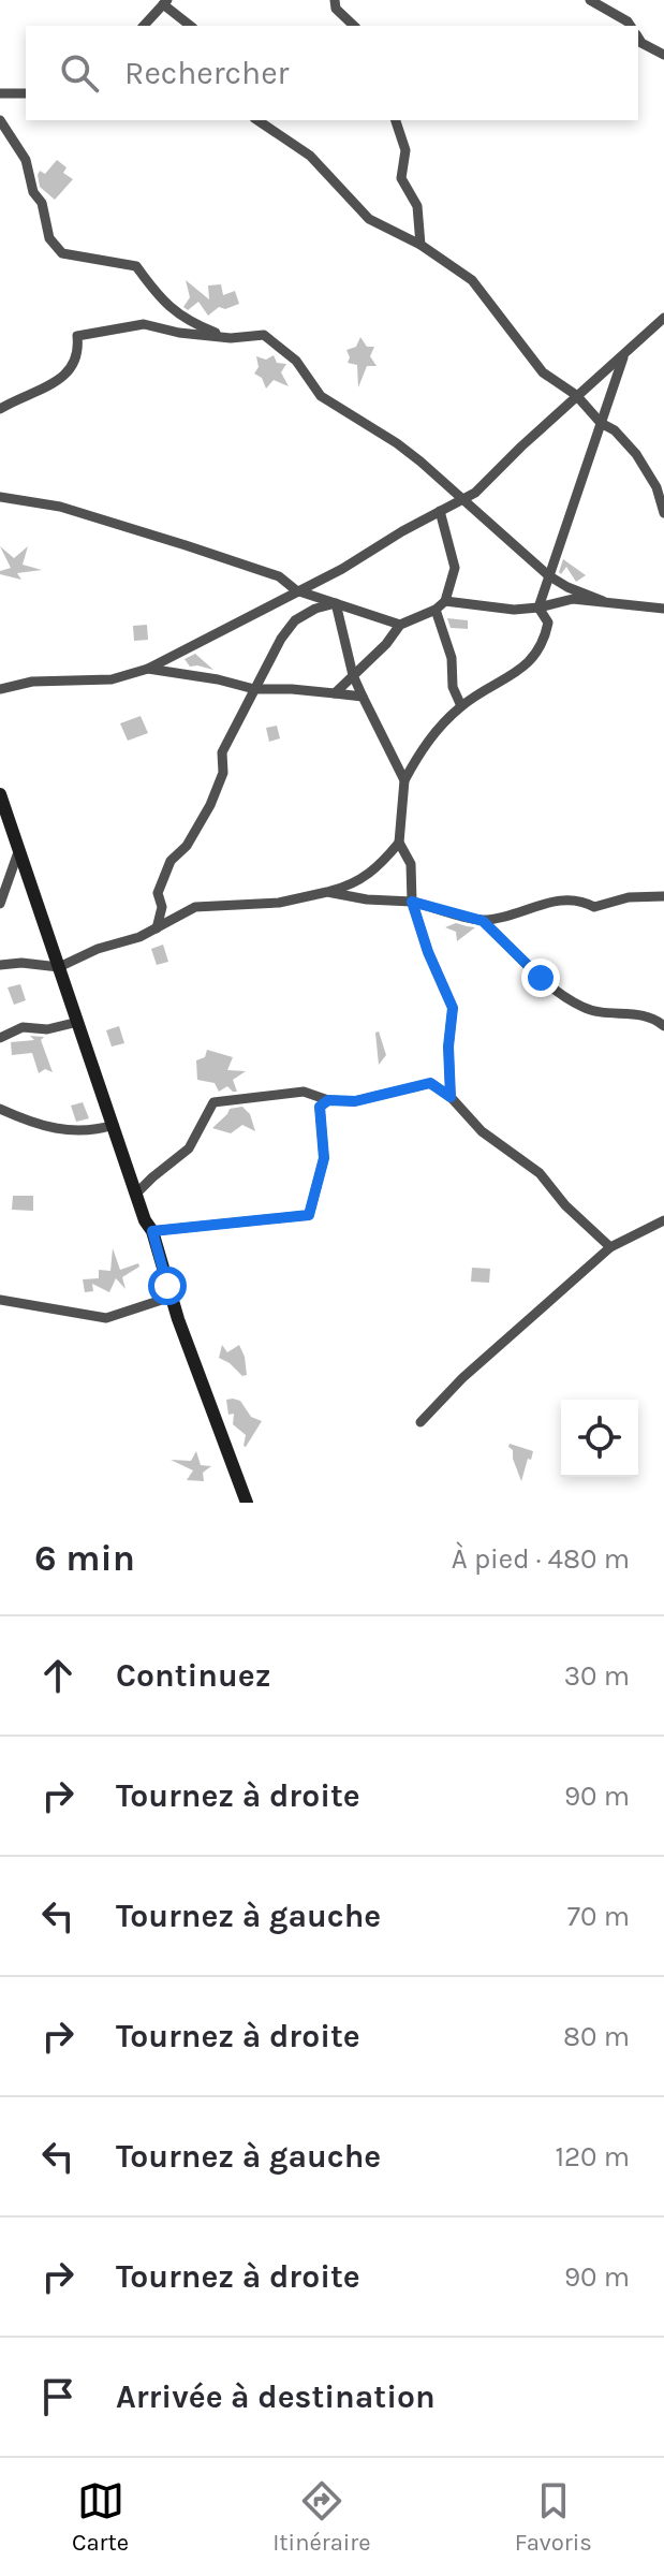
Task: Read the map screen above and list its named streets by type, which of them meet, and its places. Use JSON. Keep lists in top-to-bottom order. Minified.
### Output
{"page":{"search":"Rechercher","heading":["6 min","À pied · 480 m"],"list":[["Continuez","30 m"],["Tournez à droite","90 m"],["Tournez à gauche","70 m"],["Tournez à droite","80 m"],["Tournez à gauche","120 m"],["Tournez à droite","90 m"],"Arrivée à destination"],"nav":["Carte","Itinéraire","Favoris"]}}
